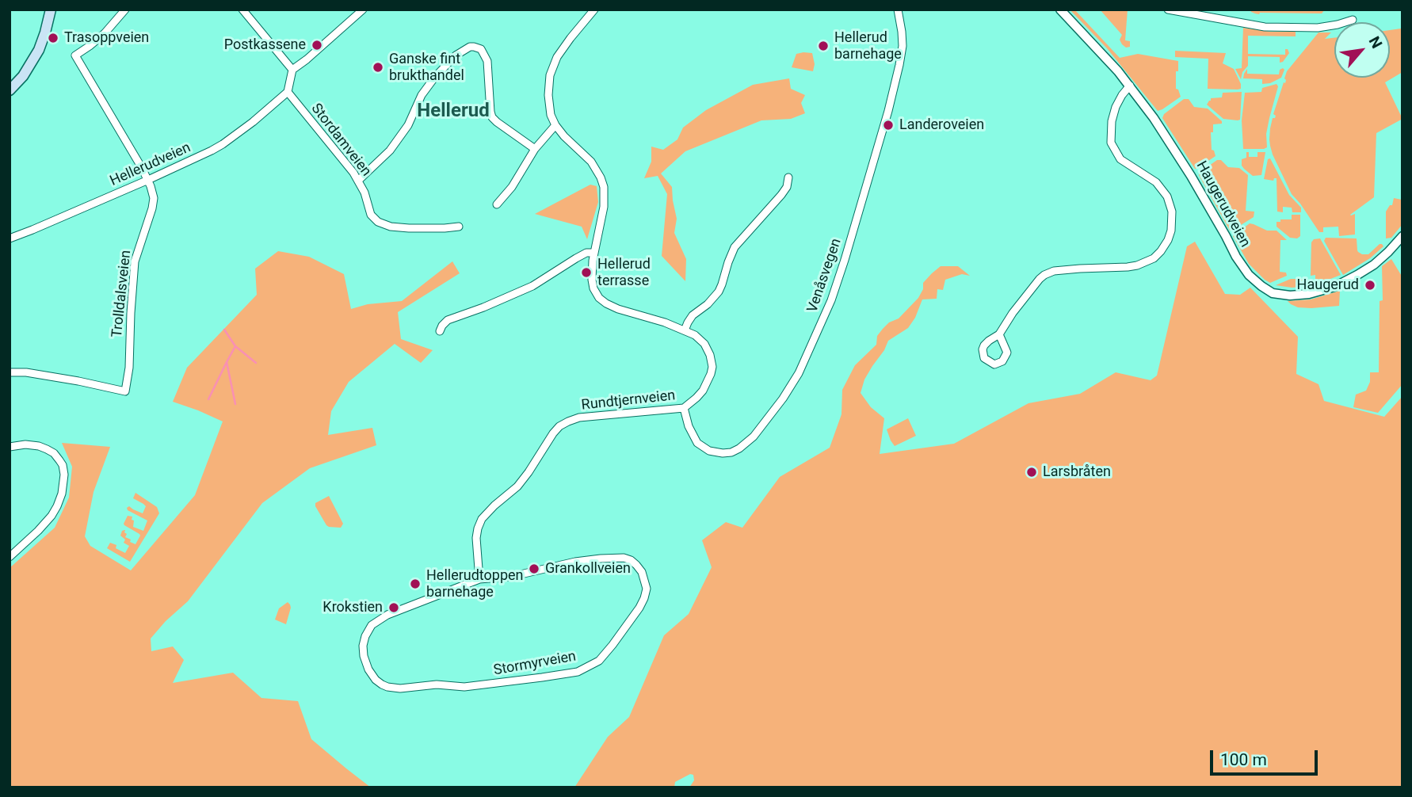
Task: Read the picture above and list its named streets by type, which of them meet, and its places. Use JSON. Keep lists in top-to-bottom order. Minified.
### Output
{"streets":{"street":["Stordamveien","Hellerudveien","Haugerudveien","Venåsvegen","Trolldalsveien","Rundtjernveien","Stormyrveien"]},"crossings":[["Stordamveien","Hellerudveien"],["Hellerudveien","Trolldalsveien"],["Venåsvegen","Rundtjernveien"],["Rundtjernveien","Stormyrveien"]],"districts":["Hellerud"],"places":["Trasoppveien","Postkassene","Hellerud barnehage","Ganske fint brukthandel","Landeroveien","Hellerud terrasse","Haugerud","Larsbråten","Grankollveien","Hellerudtoppen barnehage","Krokstien"],"scale_bar":"100 m","north":"top right"}
